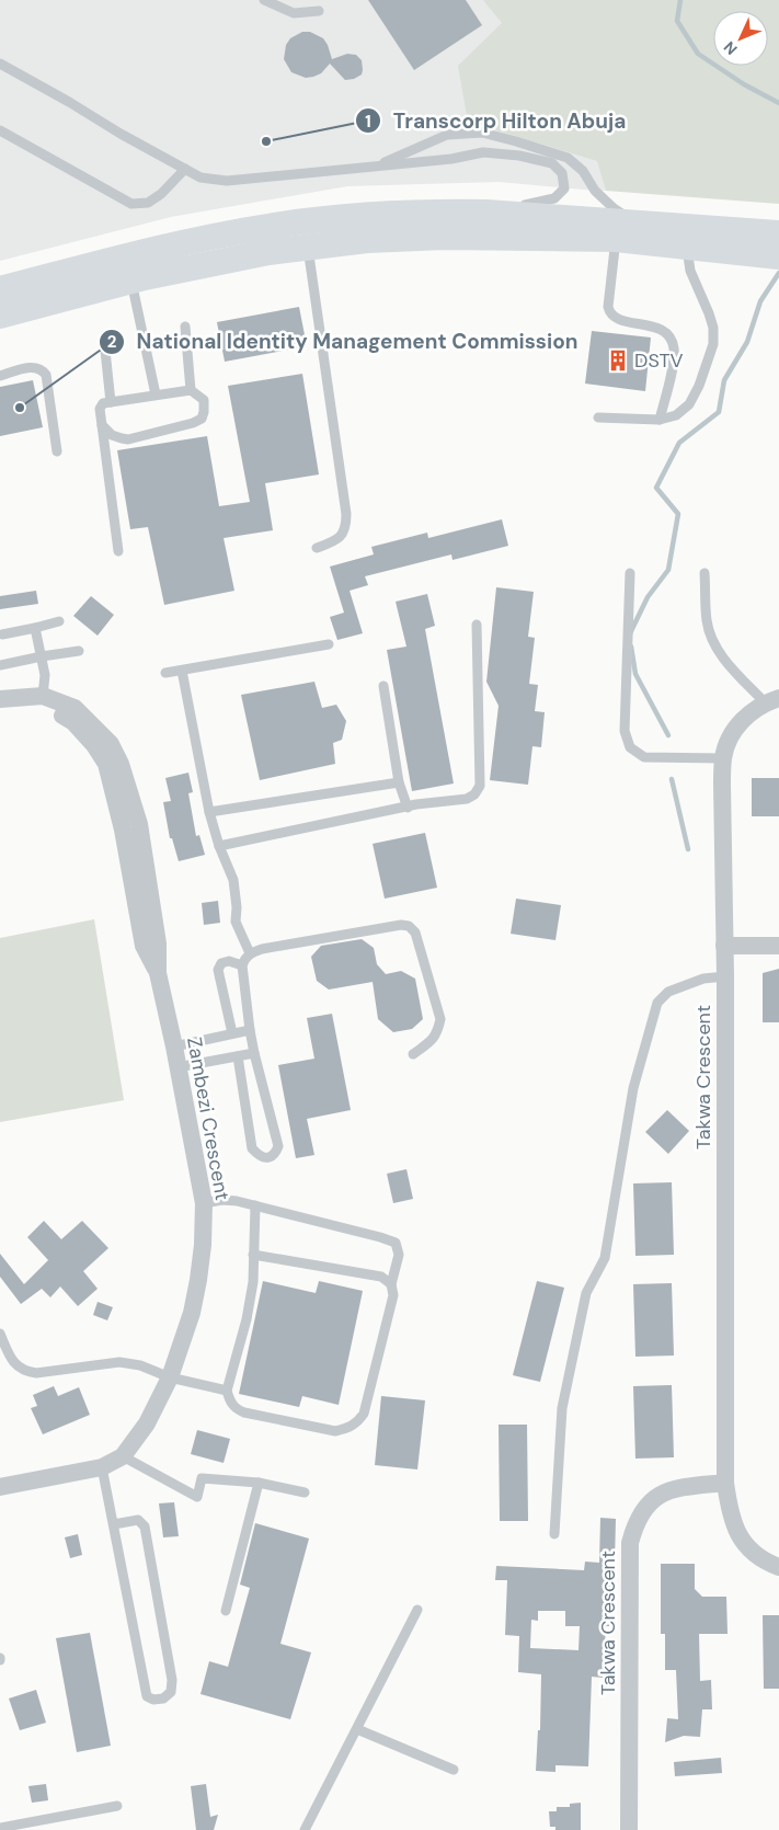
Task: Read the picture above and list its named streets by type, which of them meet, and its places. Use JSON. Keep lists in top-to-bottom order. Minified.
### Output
{"streets":{"street":["Takwa Crescent","Zambezi Crescent"]},"places":{"other":["Transcorp Hilton Abuja","National Identity Management Commission"],"building":["DSTV"]},"north":"bottom left"}
